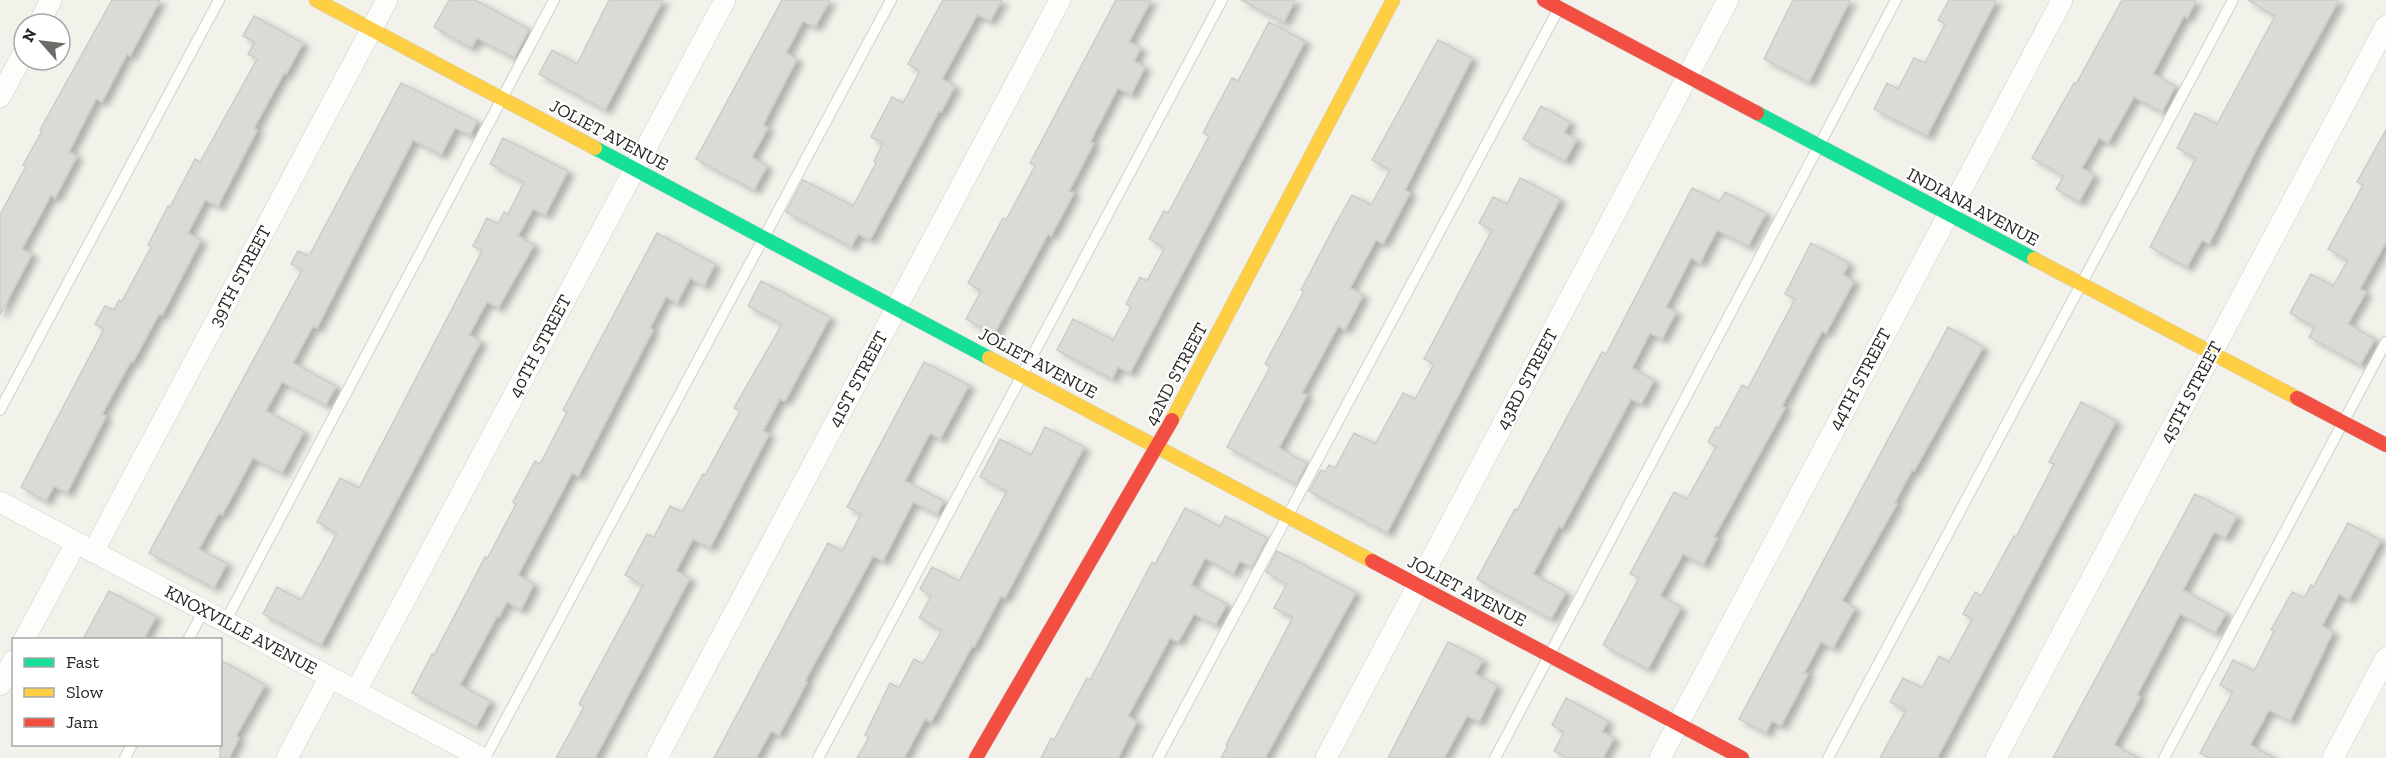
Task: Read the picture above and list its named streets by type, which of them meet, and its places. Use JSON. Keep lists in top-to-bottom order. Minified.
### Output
{"streets":{"street":["JOLIET AVENUE","INDIANA AVENUE","39TH STREET","40TH STREET","42ND STREET","41ST STREET","43RD STREET","44TH STREET","45TH STREET","KNOXVILLE AVENUE"]},"crossings":[["JOLIET AVENUE","39TH STREET"],["JOLIET AVENUE","40TH STREET"],["JOLIET AVENUE","42ND STREET"],["JOLIET AVENUE","41ST STREET"],["JOLIET AVENUE","43RD STREET"],["JOLIET AVENUE","44TH STREET"],["INDIANA AVENUE","43RD STREET"],["INDIANA AVENUE","44TH STREET"],["INDIANA AVENUE","45TH STREET"],["39TH STREET","KNOXVILLE AVENUE"],["40TH STREET","KNOXVILLE AVENUE"]],"legend":["Fast","Slow","Jam"],"north":"top left"}
